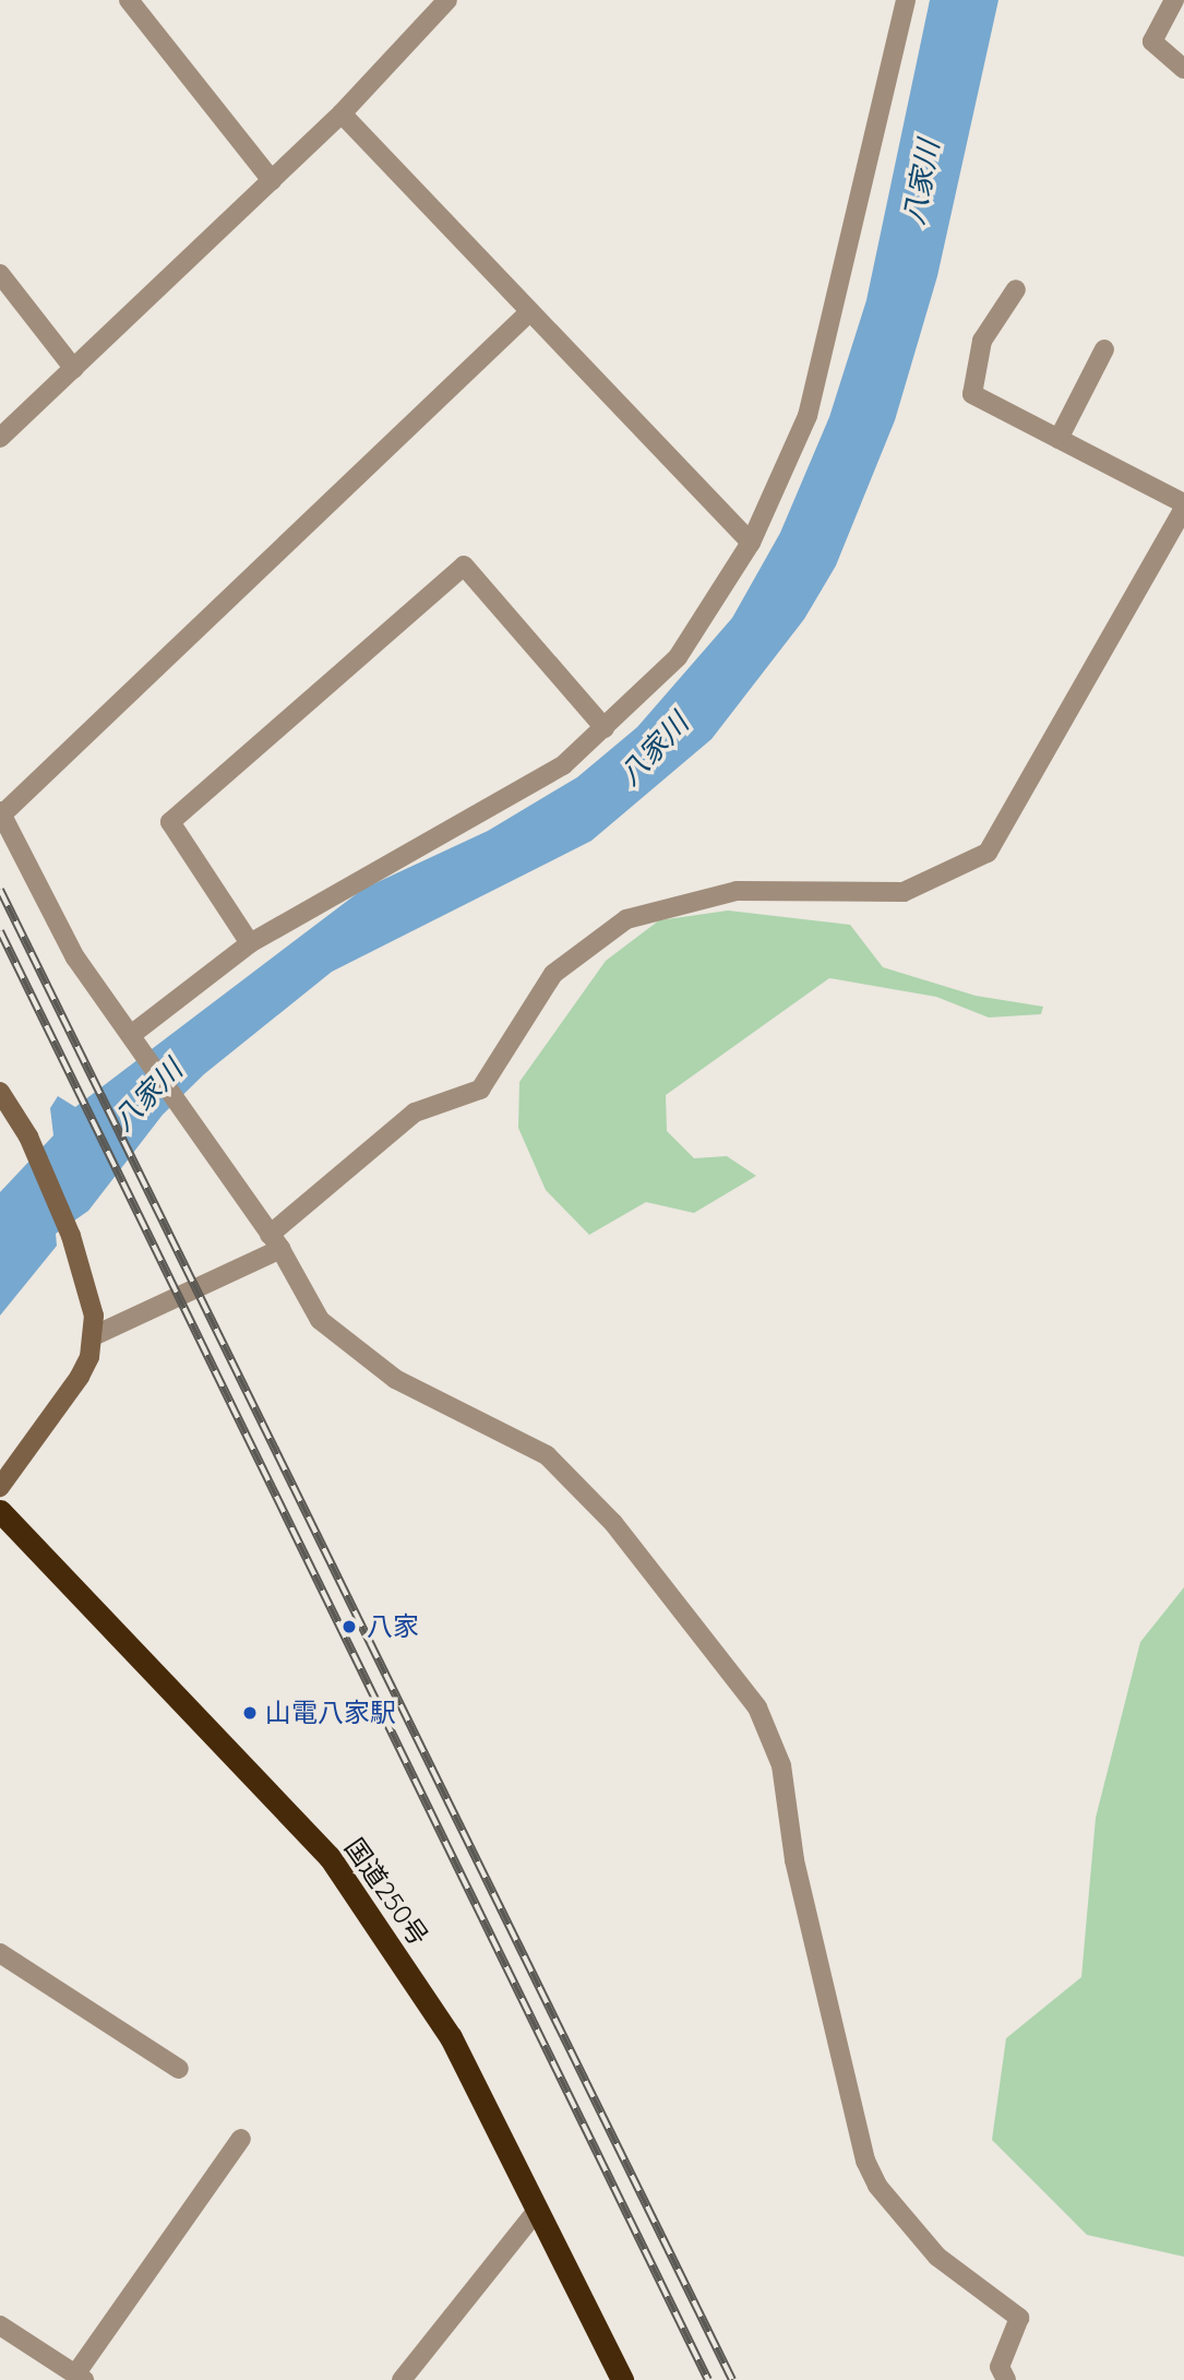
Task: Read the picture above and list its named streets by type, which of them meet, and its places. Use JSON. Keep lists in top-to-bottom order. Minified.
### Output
{"streets":{"highway":["国道250号"]},"water":["八家川"],"places":["八家","山電八家駅"]}
